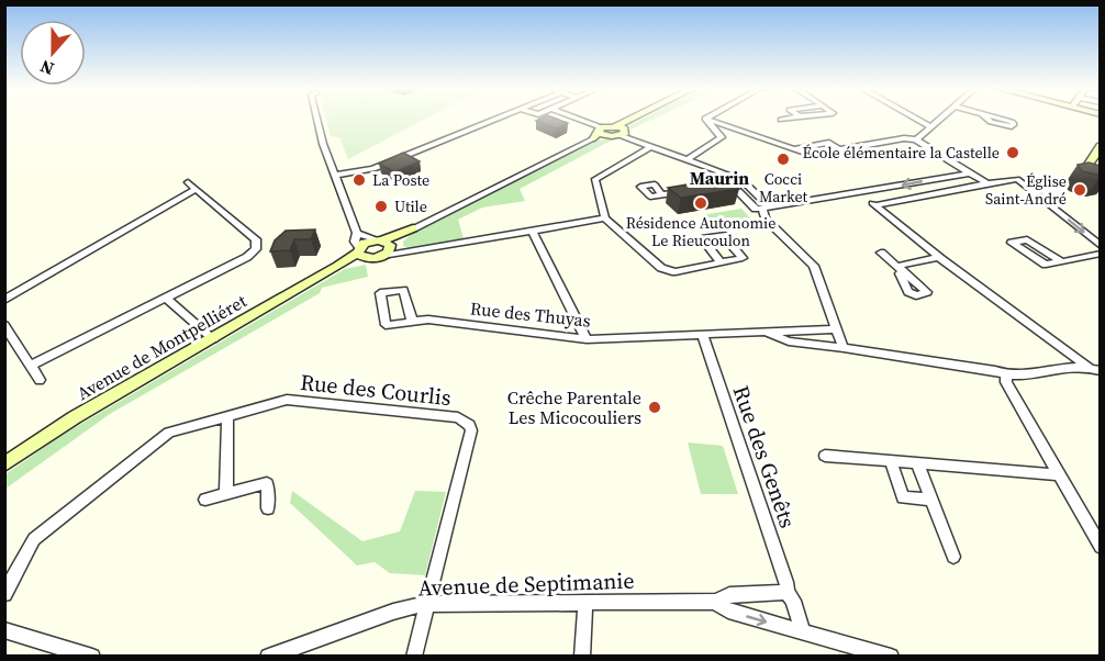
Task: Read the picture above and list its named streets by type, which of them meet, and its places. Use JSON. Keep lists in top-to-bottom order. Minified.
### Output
{"streets":{"street":["Rue des Thuyas","Avenue de Montpelliéret","Rue des Courlis","Rue des Genêts","Avenue de Septimanie"]},"crossings":[["Rue des Thuyas","Rue des Genêts"],["Rue des Courlis","Avenue de Septimanie"],["Rue des Genêts","Avenue de Septimanie"]],"districts":["Maurin"],"places":["École élémentaire la Castelle","Cocci Market","La Poste","Église Saint-André","Résidence Autonomie Le Rieucoulon","Utile","Crêche Parentale Les Micocouliers"],"north":"bottom"}
